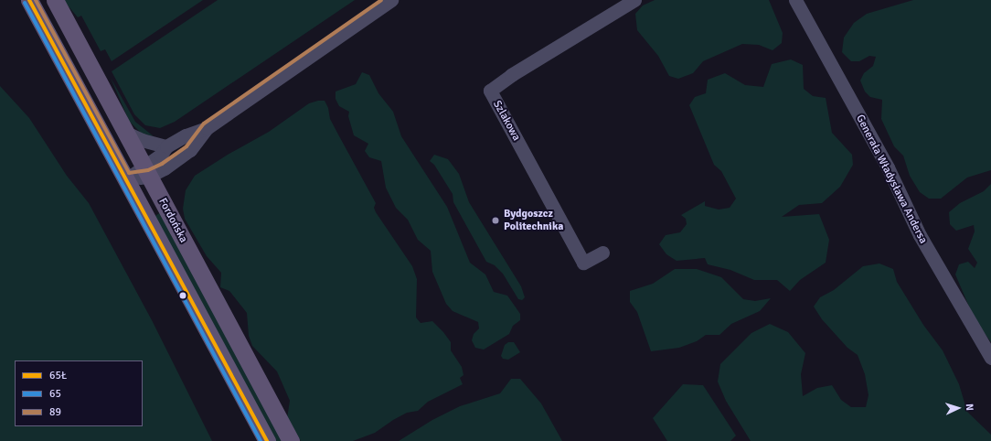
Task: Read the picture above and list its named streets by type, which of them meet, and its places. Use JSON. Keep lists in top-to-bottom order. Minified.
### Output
{"streets":{"main road":["Fordońska"],"street":["Szlakowa","Generała Władysława Andersa"]},"places":["Bydgoszcz Politechnika"],"lines":["transit line 65Ł","transit line 89","transit line 65"],"legend":["65Ł","65","89"],"north":"right"}
